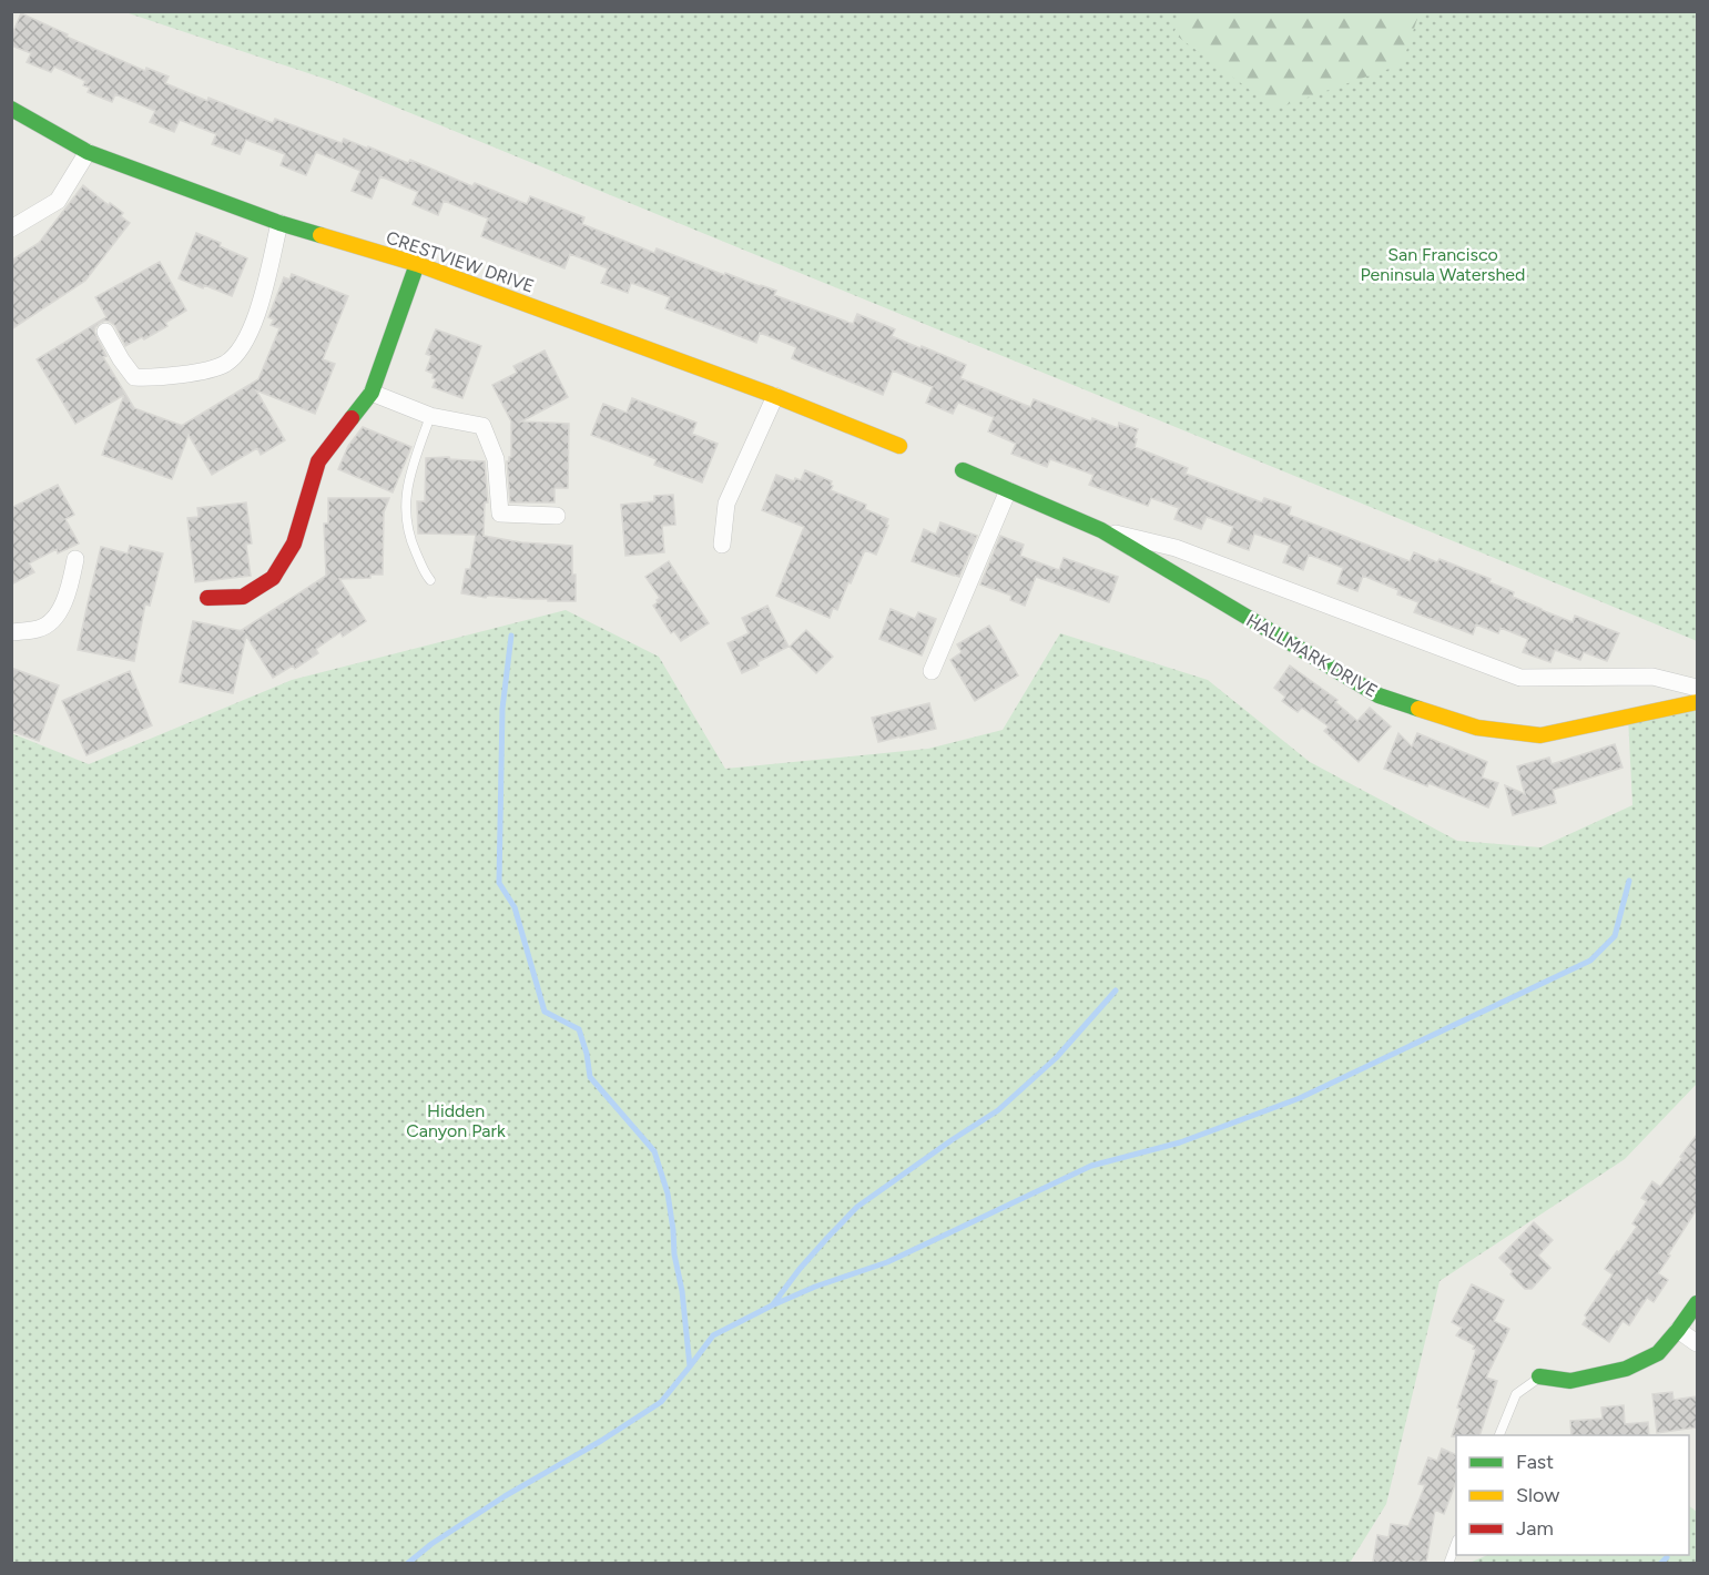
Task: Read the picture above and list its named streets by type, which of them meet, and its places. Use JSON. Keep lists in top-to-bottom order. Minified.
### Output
{"streets":{"street":["CRESTVIEW DRIVE","HALLMARK DRIVE"]},"parks":["San Francisco Peninsula Watershed","Hidden Canyon Park"],"legend":["Fast","Slow","Jam"]}
